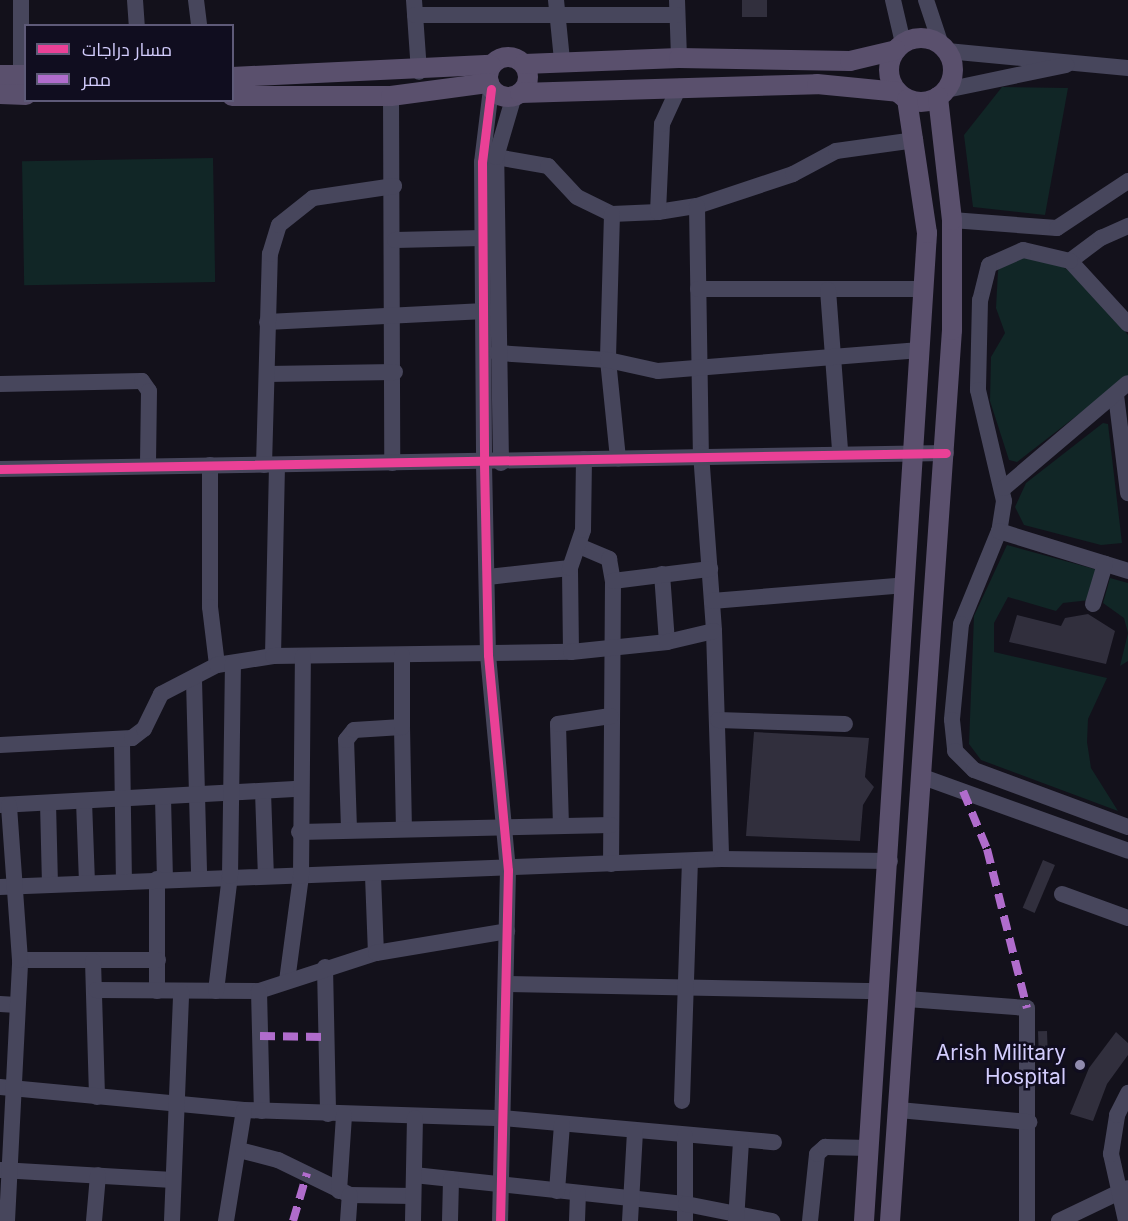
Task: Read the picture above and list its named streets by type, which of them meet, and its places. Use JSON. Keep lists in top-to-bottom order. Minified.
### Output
{"places":["Arish Military Hospital"],"legend":["مسار دراجات","ممر"]}
